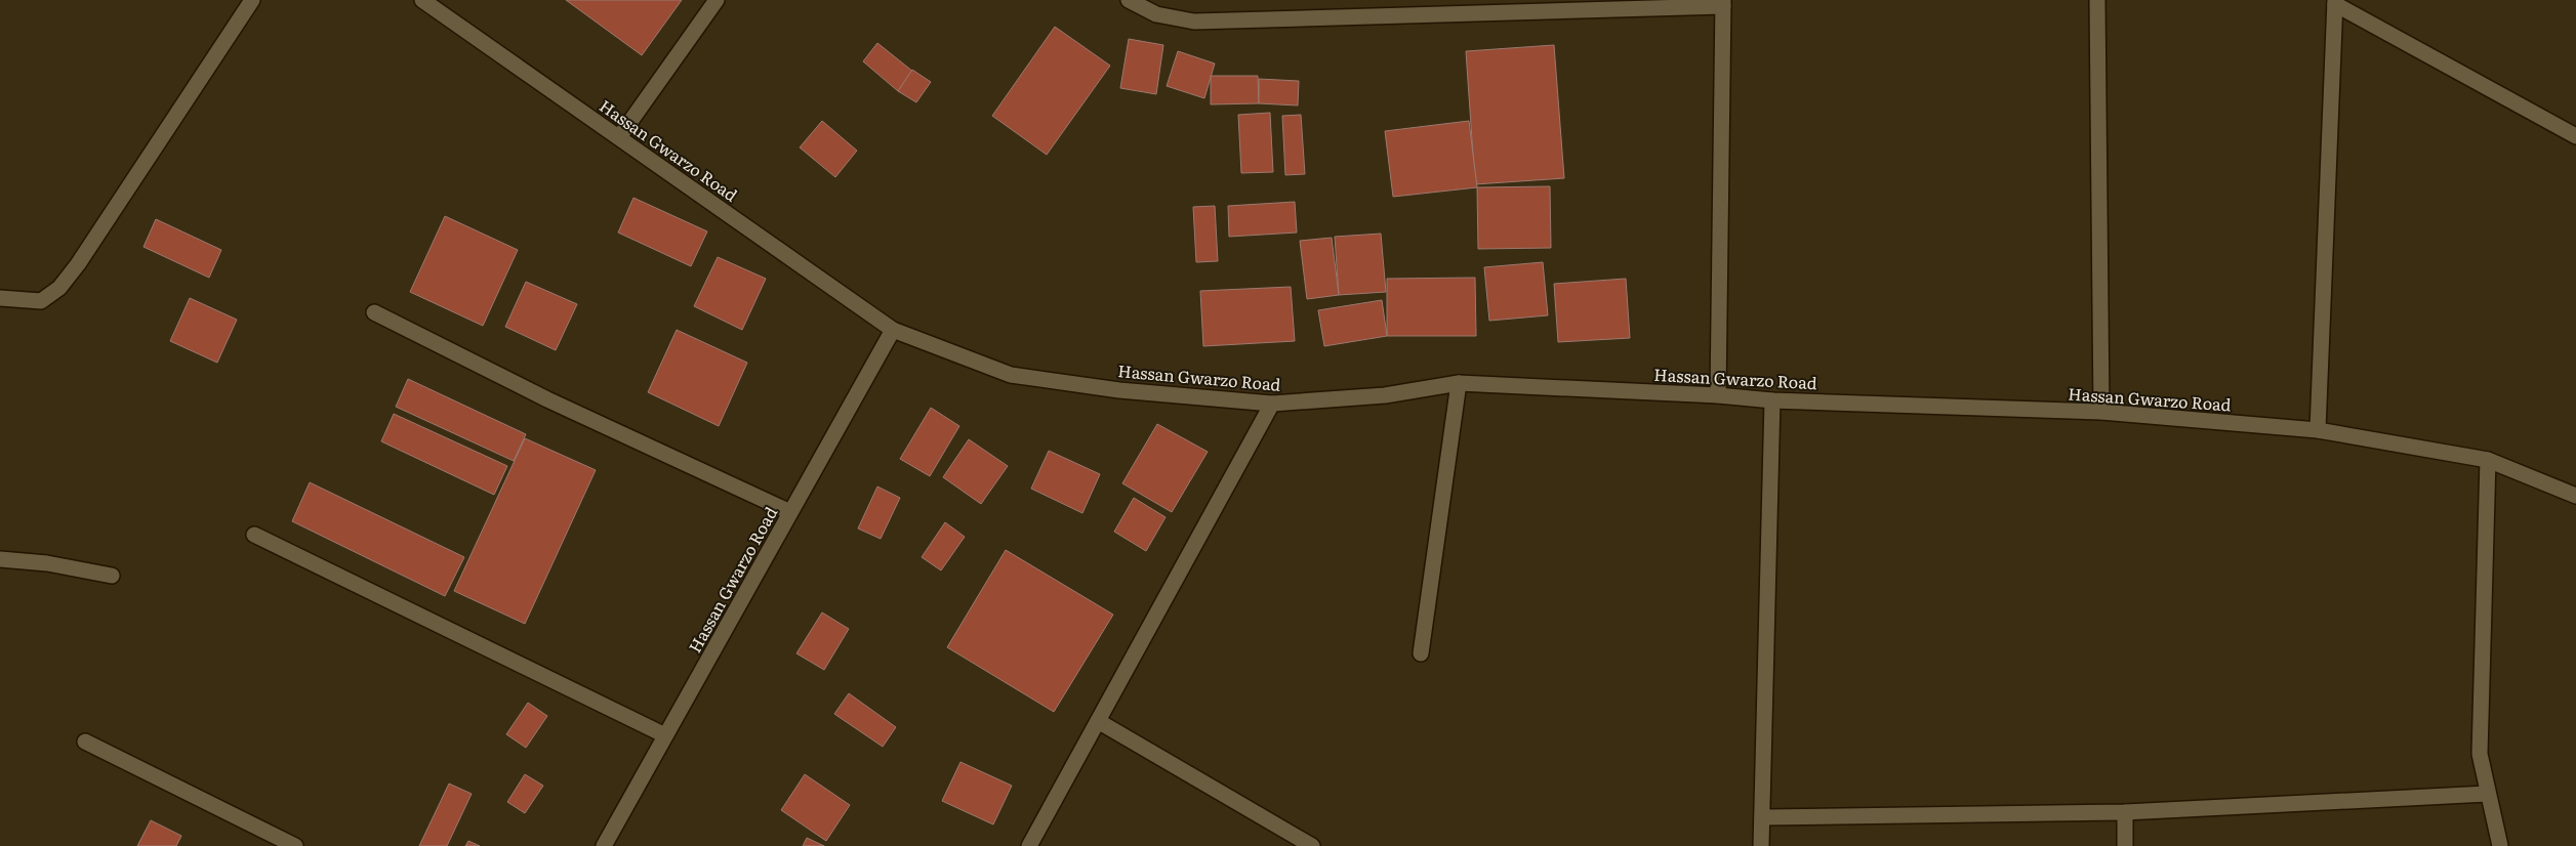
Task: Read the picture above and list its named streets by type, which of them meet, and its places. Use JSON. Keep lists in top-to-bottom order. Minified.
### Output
{"streets":{"street":["Hassan Gwarzo Road"]}}
